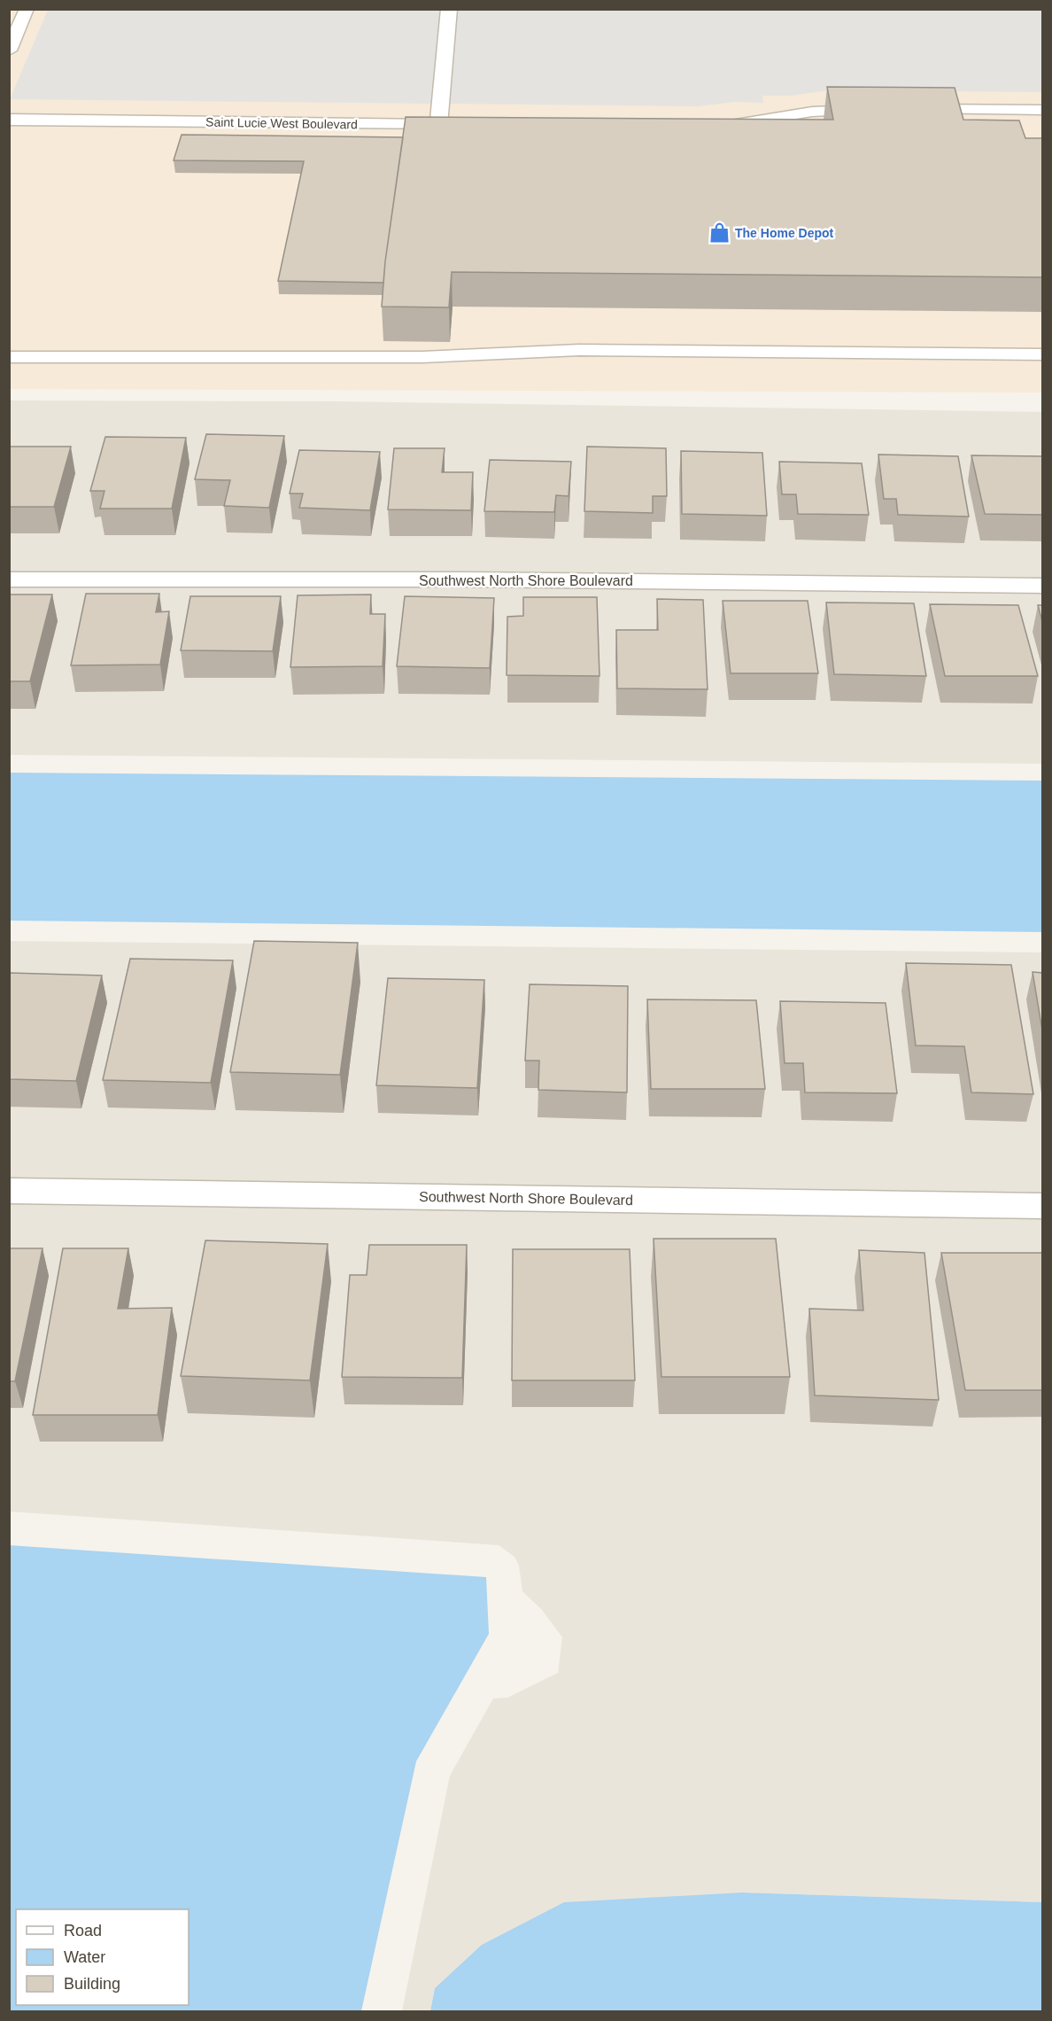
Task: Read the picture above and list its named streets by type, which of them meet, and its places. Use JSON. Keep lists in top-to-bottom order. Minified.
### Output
{"streets":{"street":["Saint Lucie West Boulevard","Southwest North Shore Boulevard"]},"places":{"shop":["The Home Depot"]},"legend":["Road","Water","Building"]}
